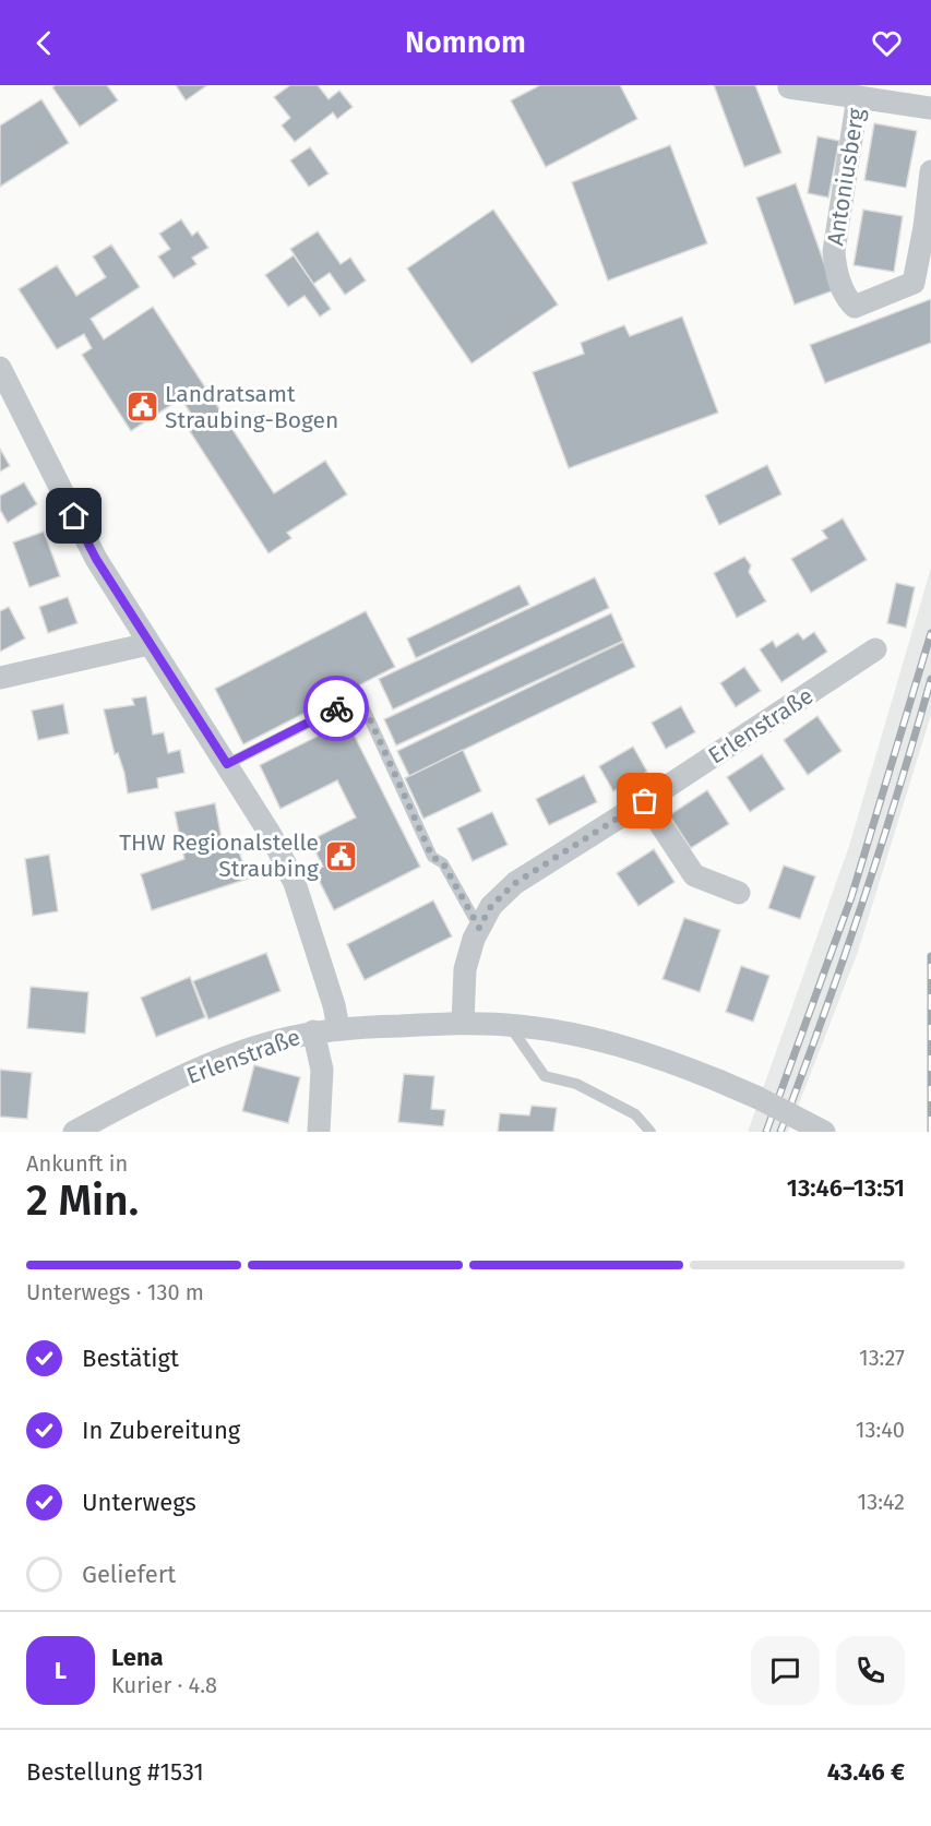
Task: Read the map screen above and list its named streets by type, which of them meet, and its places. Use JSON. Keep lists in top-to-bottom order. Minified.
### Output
{"streets":{"street":["Antoniusberg","Erlenstraße"]},"places":{"public building":["Landratsamt Straubing-Bogen","THW Regionalstelle Straubing"]},"page":{"header":"Nomnom","heading":["2 Min.","Ankunft in","13:46–13:51"],"panel":["Lena","Kurier · 4.8","Bestellung #1531","43.46 €"],"bar":"Unterwegs · 130 m","list":[["Bestätigt","13:27"],["In Zubereitung","13:40"],["Unterwegs","13:42"],"Geliefert"],"round":"L"}}
